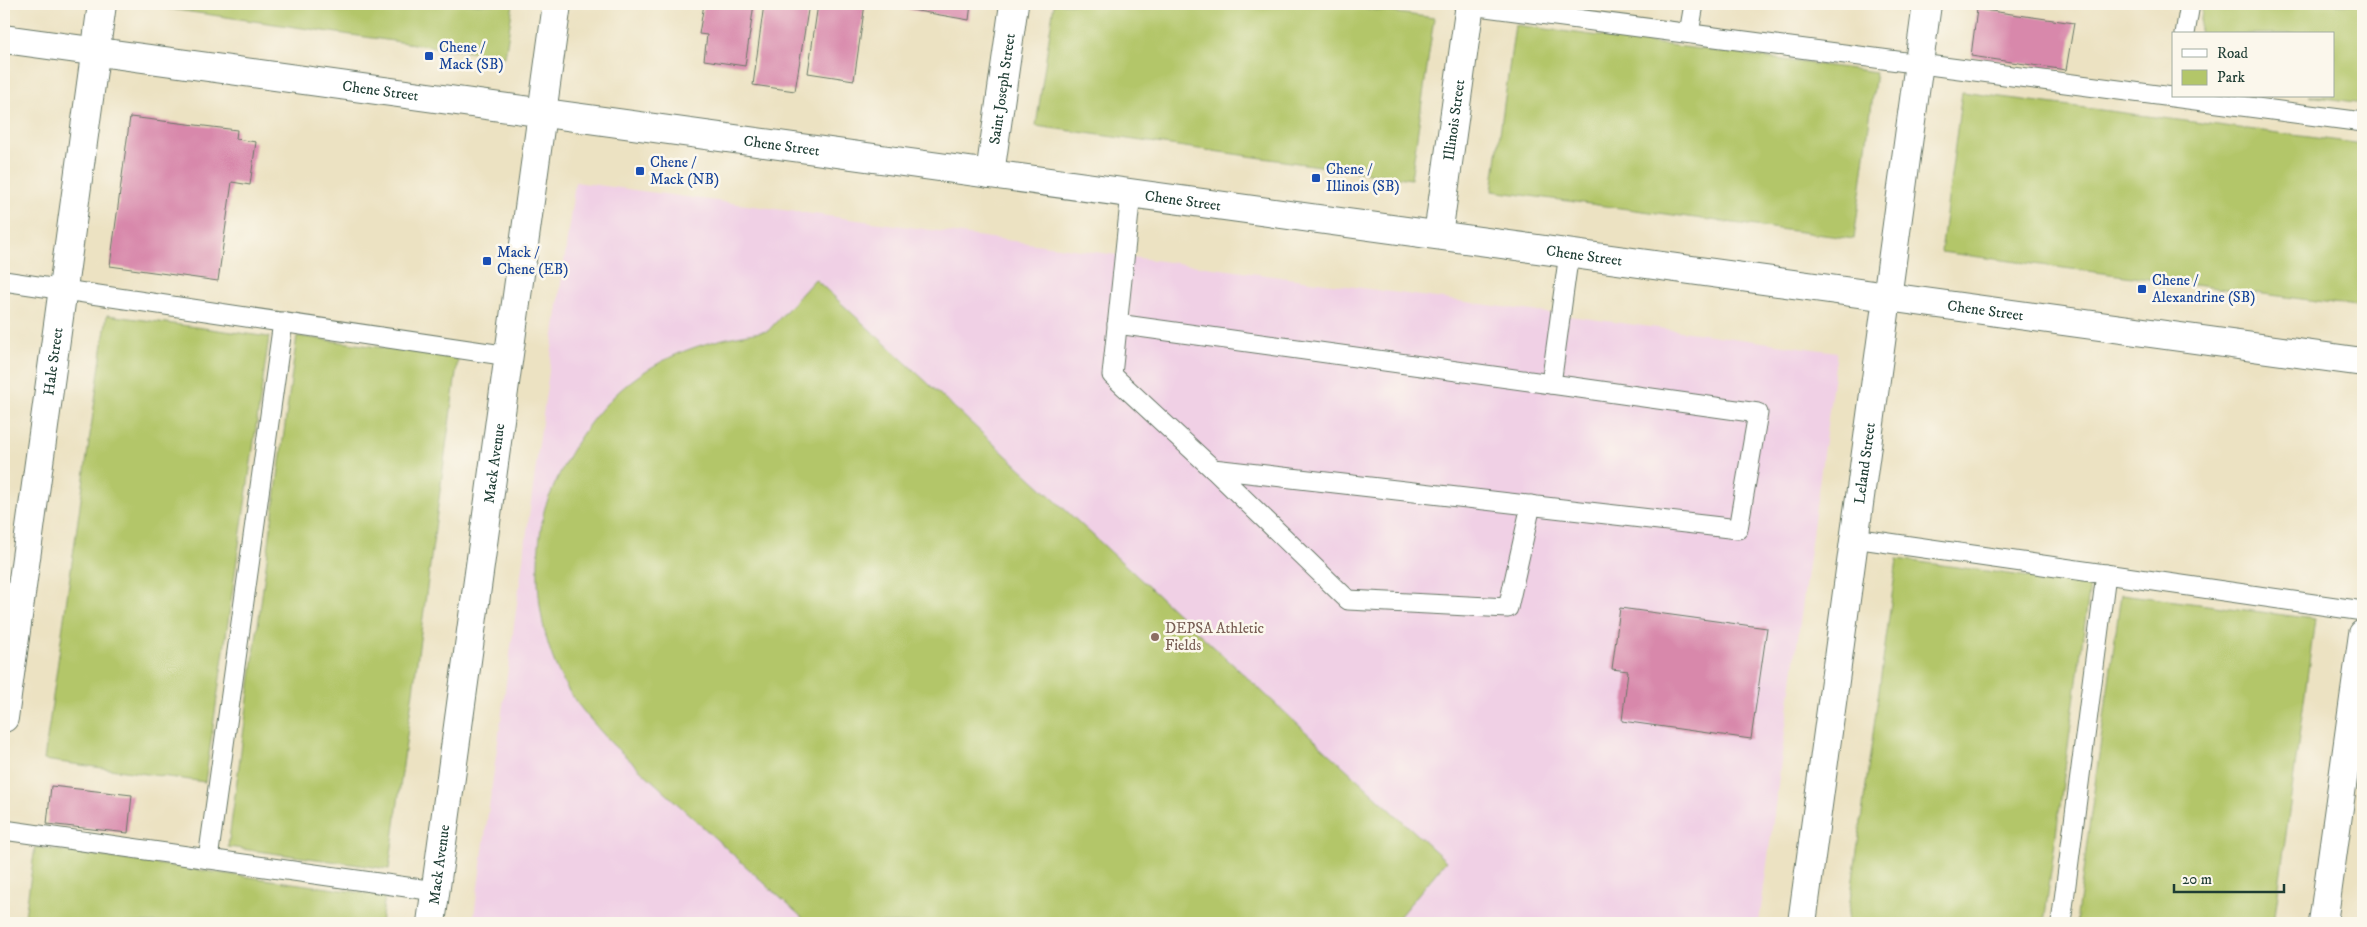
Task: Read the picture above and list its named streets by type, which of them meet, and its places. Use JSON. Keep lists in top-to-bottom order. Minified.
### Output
{"streets":{"street":["Saint Joseph Street","Chene Street","Illinois Street","Hale Street","Mack Avenue","Leland Street"]},"crossings":[["Saint Joseph Street","Chene Street"],["Chene Street","Illinois Street"],["Chene Street","Hale Street"],["Chene Street","Mack Avenue"],["Chene Street","Leland Street"]],"places":{"transit":["Chene / Mack (SB)","Chene / Mack (NB)","Chene / Illinois (SB)","Mack / Chene (EB)","Chene / Alexandrine (SB)"],"other":["DEPSA Athletic Fields"]},"legend":["Road","Park"],"scale_bar":"20 m"}
